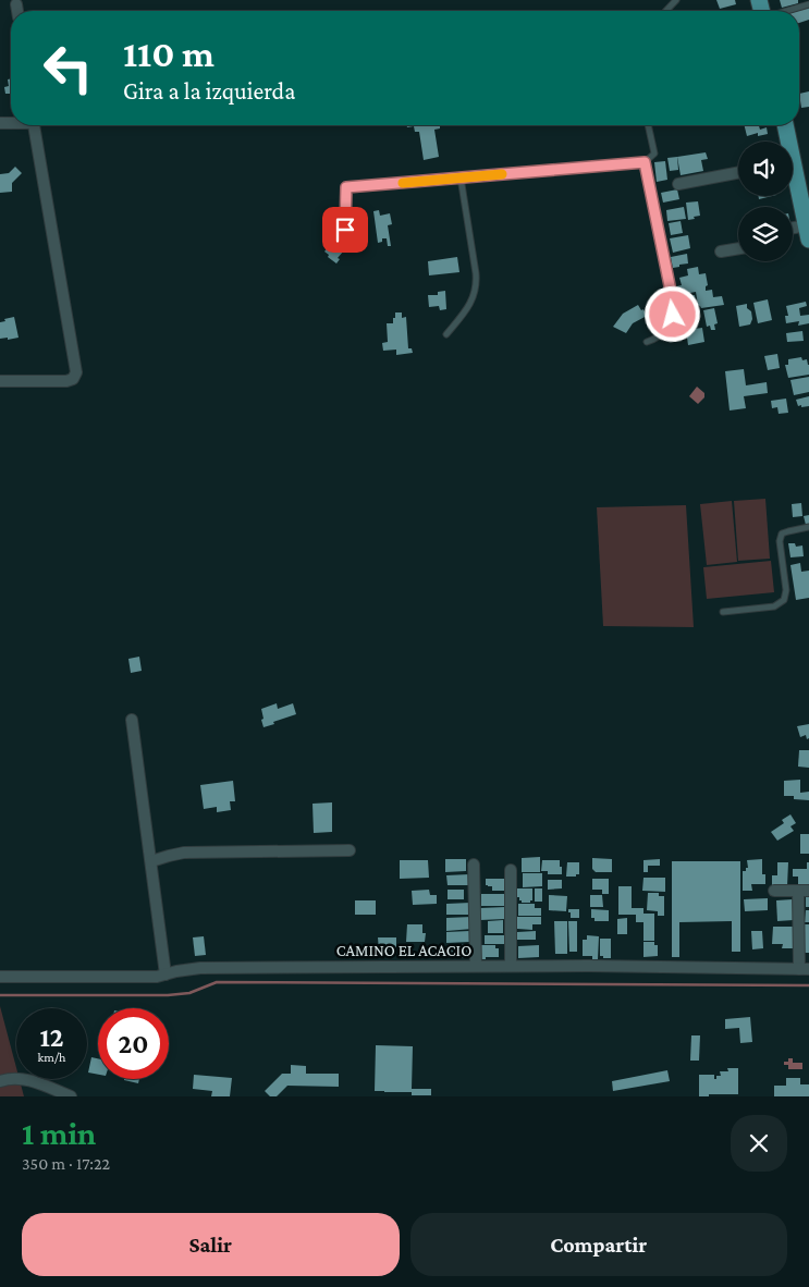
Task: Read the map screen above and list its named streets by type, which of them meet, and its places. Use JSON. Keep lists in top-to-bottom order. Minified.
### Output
{"streets":{"street":["CAMINO EL ACACIO"]},"page":{"turn":["110 m","Gira a la izquierda"],"speed":"12 km/h","limit":"20","heading":["1 min","350 m · 17:22"],"buttons":["Salir","Compartir"]}}
